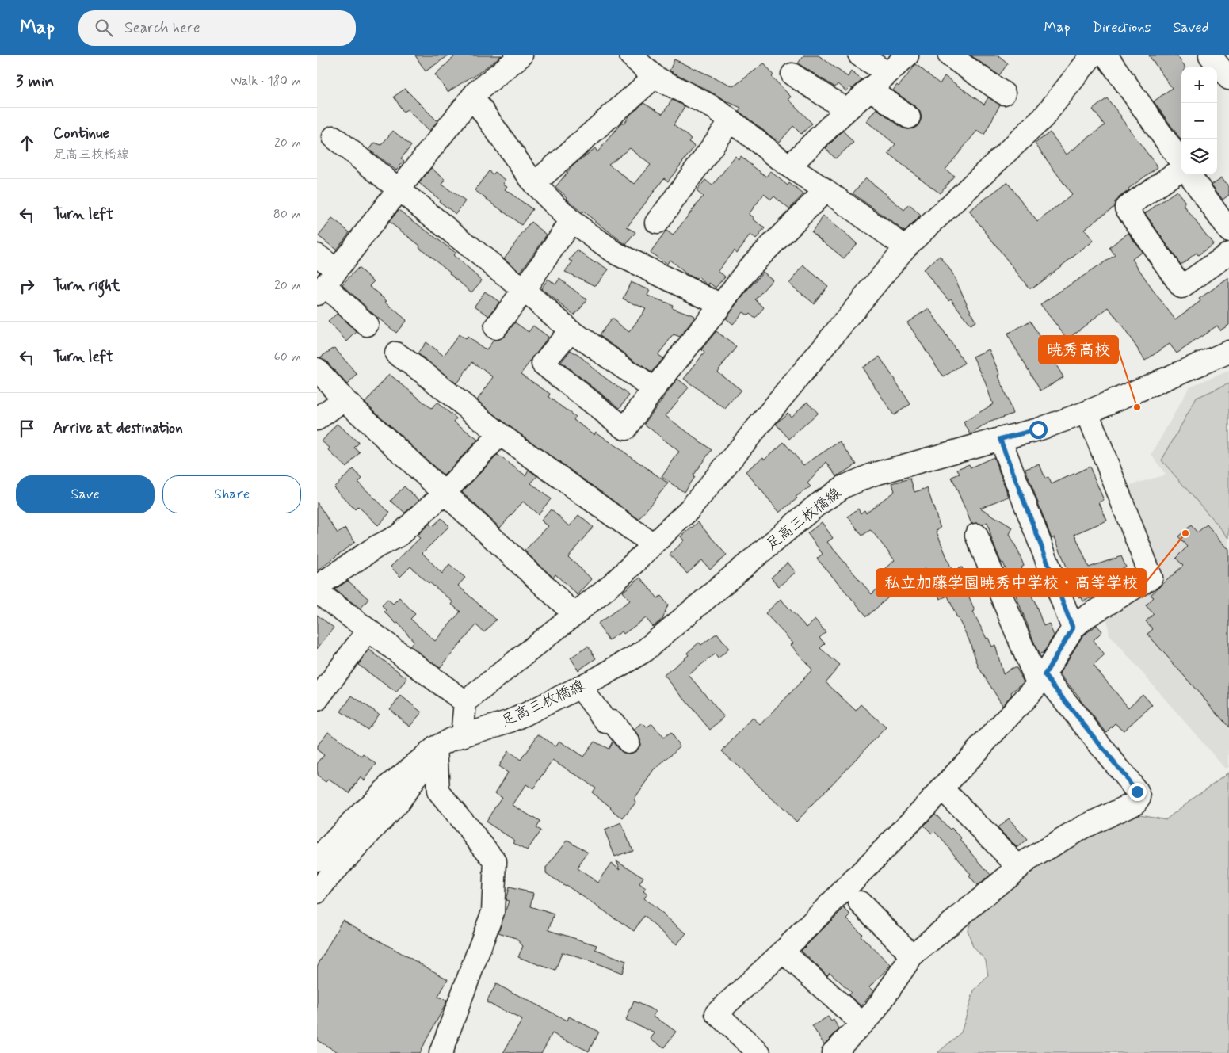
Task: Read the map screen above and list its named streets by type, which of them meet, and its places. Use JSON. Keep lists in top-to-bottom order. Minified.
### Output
{"streets":{"street":["足高三枚橋線"]},"places":["暁秀高校","私立加藤学園暁秀中学校・高等学校"],"page":{"header":"Map","search":"Search here","nav":["Map","Directions","Saved"],"heading":["3 min","Walk · 180 m"],"map_buttons":["+","−"],"list":[["Continue","足高三枚橋線","20 m"],["Turn left","80 m"],["Turn right","20 m"],["Turn left","60 m"],"Arrive at destination"],"buttons":["Save","Share"]}}
